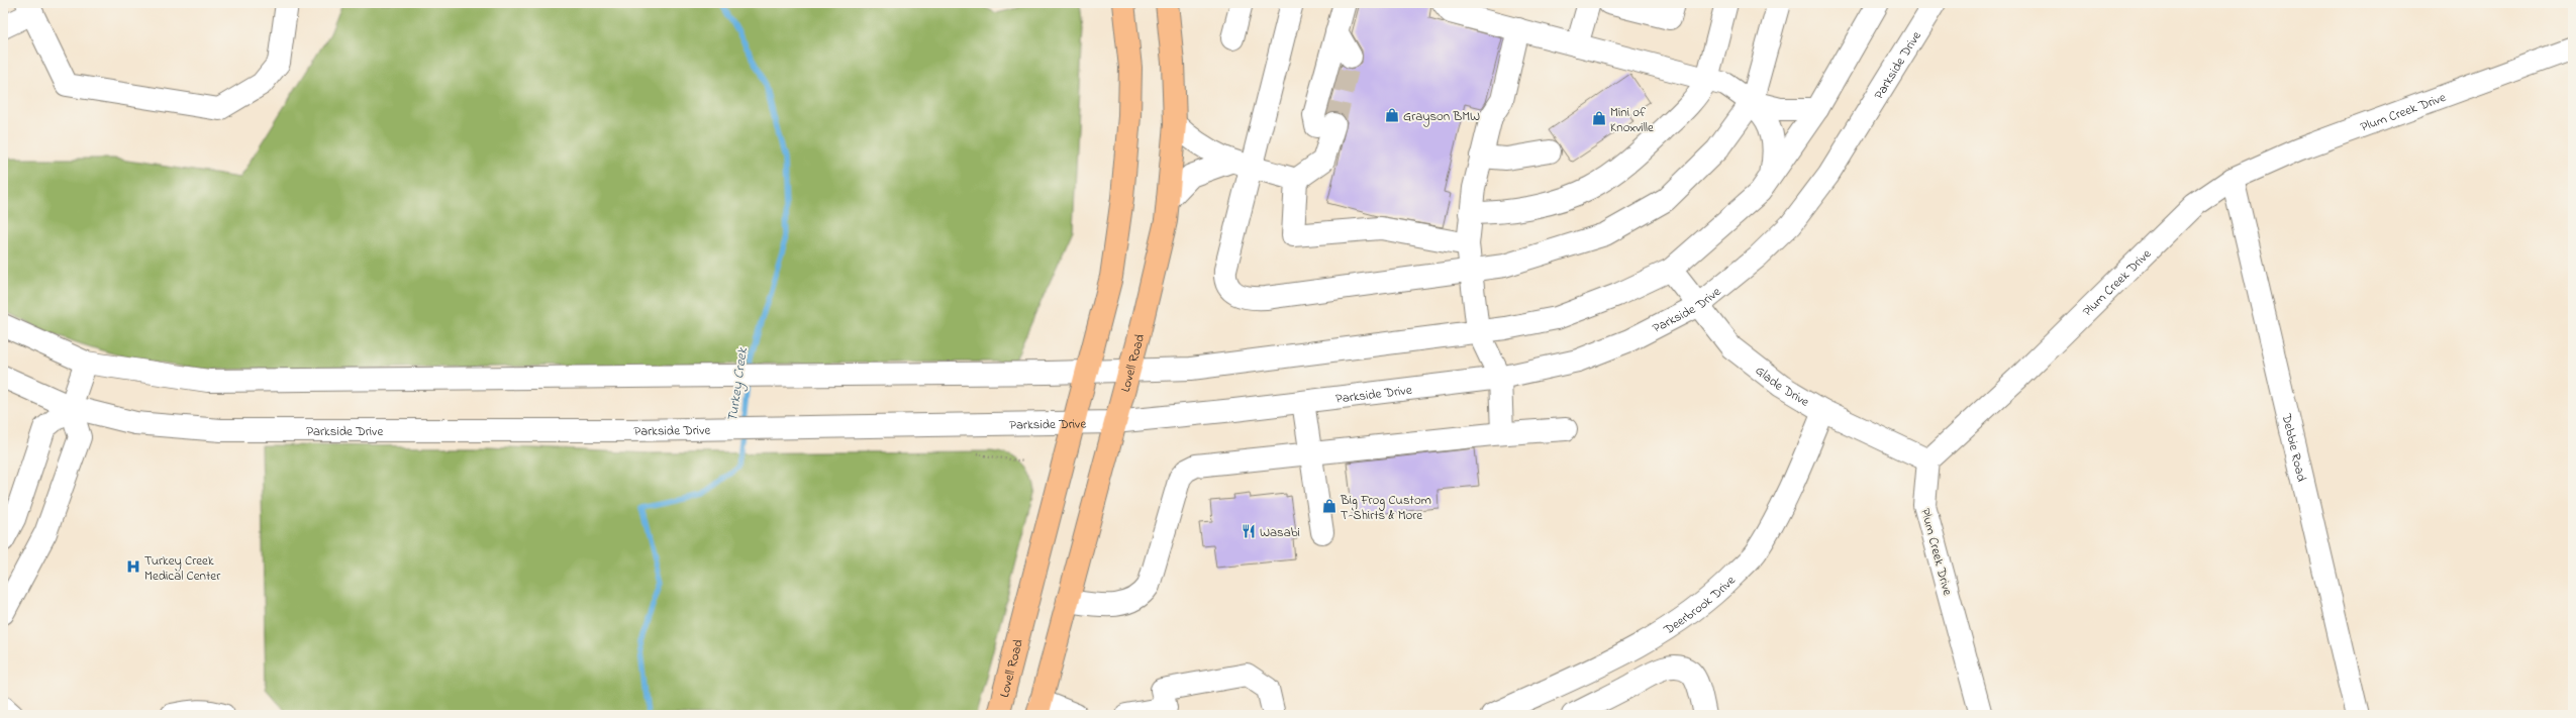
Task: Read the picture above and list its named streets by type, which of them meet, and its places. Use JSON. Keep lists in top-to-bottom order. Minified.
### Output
{"streets":{"main road":["Lovell Road"],"street":["Parkside Drive","Plum Creek Drive","Glade Drive","Debbie Road","Deerbrook Drive"]},"crossings":[["Parkside Drive","Lovell Road"],["Parkside Drive","Glade Drive"],["Plum Creek Drive","Glade Drive"],["Plum Creek Drive","Debbie Road"],["Glade Drive","Deerbrook Drive"]],"water":["Turkey Creek"],"places":{"shop":["Grayson BMW","Mini of Knoxville","Big Frog Custom T-Shirts & More"],"restaurant":["Wasabi"],"hospital":["Turkey Creek Medical Center"]}}
